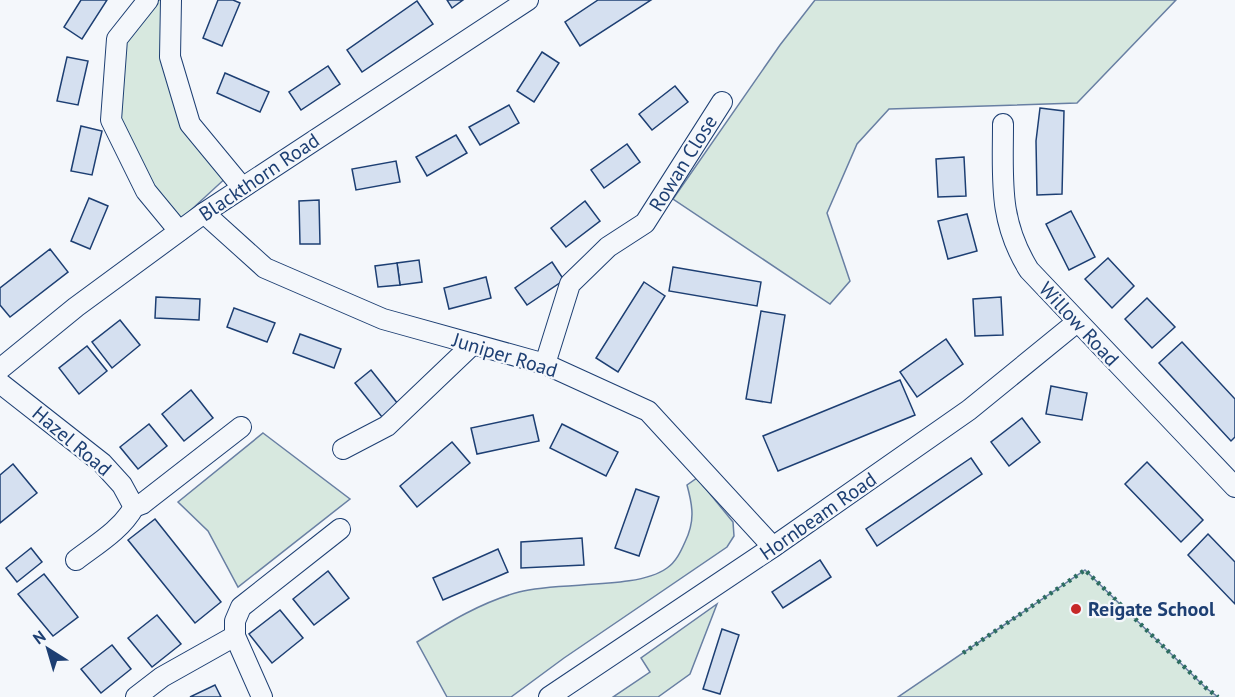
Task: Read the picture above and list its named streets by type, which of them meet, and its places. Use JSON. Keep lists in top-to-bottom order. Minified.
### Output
{"streets":{"street":["Rowan Close","Blackthorn Road","Willow Road","Juniper Road","Hazel Road","Hornbeam Road"]},"crossings":[["Rowan Close","Juniper Road"],["Blackthorn Road","Juniper Road"],["Willow Road","Hornbeam Road"],["Juniper Road","Hornbeam Road"]],"places":["Reigate School"],"north":"top left"}
